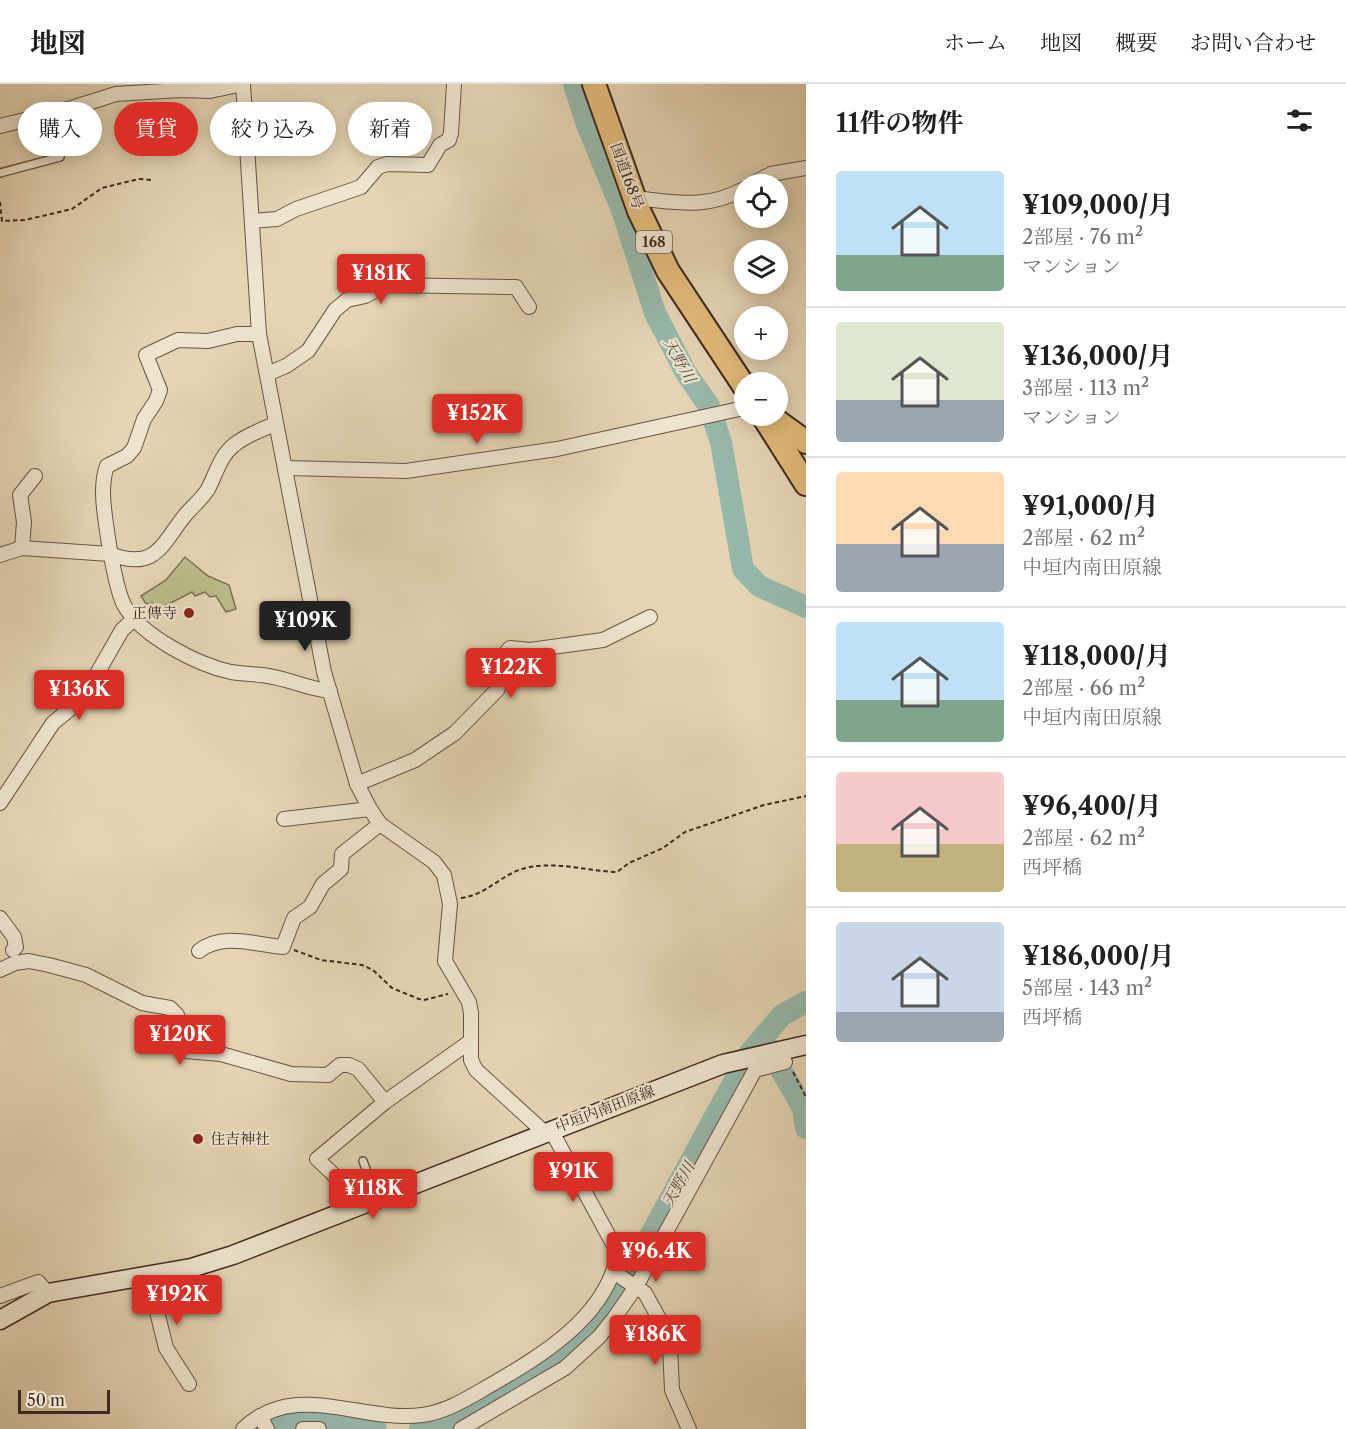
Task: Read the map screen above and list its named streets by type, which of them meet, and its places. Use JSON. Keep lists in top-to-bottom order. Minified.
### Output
{"streets":{"highway":["国道168号","168"],"main road":["中垣内南田原線"]},"water":["天野川"],"places":["正傳寺","住吉神社"],"scale_bar":"50 m","page":{"header":"地図","nav":["ホーム","地図","概要","お問い合わせ"],"heading":"11件の物件","chip":["購入","賃貸","絞り込み","新着"],"list":[{"name":"¥109,000/月","note":"2部屋 · 76 m² · マンション"},{"name":"¥136,000/月","note":"3部屋 · 113 m² · マンション"},{"name":"¥91,000/月","note":"2部屋 · 62 m² · 中垣内南田原線"},{"name":"¥118,000/月","note":"2部屋 · 66 m² · 中垣内南田原線"},{"name":"¥96,400/月","note":"2部屋 · 62 m² · 西坪橋"},{"name":"¥186,000/月","note":"5部屋 · 143 m² · 西坪橋"}],"map_buttons":["+","−"],"price":["¥181K","¥152K","¥109K","¥122K","¥136K","¥120K","¥91K","¥118K","¥96.4K","¥192K","¥186K"],"scale":"50 m"}}
